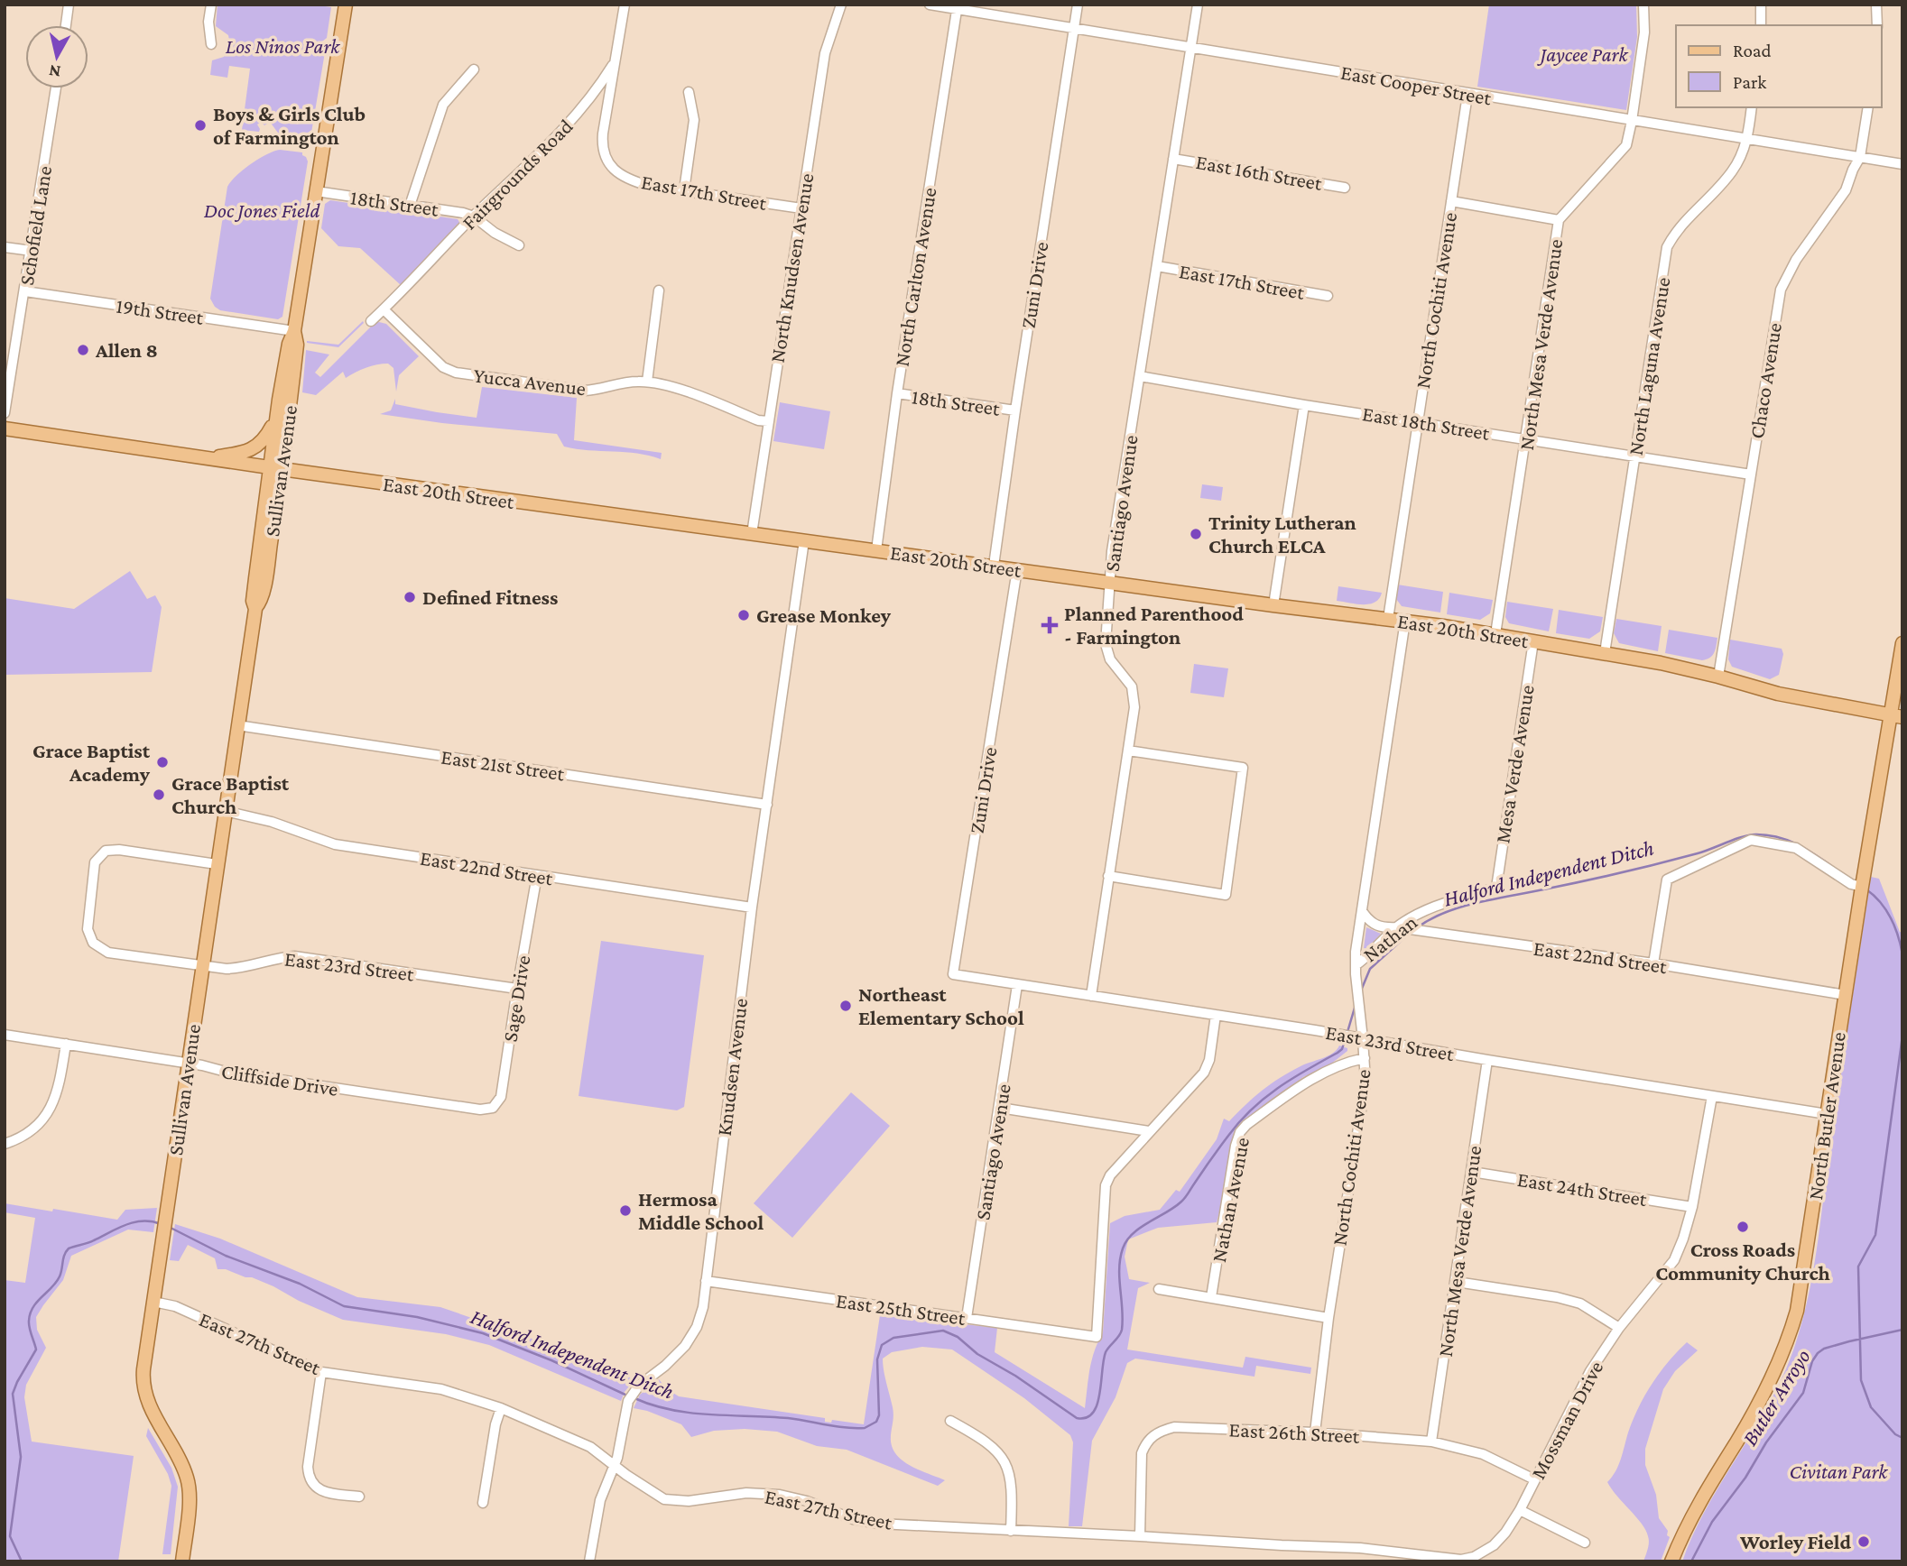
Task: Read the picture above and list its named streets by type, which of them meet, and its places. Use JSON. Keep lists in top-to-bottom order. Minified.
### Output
{"streets":{"main road":["Sullivan Avenue","East 20th Street","North Butler Avenue"],"street":["East Cooper Street","East 16th Street","Fairgrounds Road","East 17th Street","18th Street","Schofield Lane","North Knudsen Avenue","North Carlton Avenue","Zuni Drive","North Cochiti Avenue","19th Street","North Mesa Verde Avenue","North Laguna Avenue","Chaco Avenue","Yucca Avenue","East 18th Street","Santiago Avenue","Mesa Verde Avenue","East 21st Street","East 22nd Street","Nathan","East 23rd Street","Sage Drive","Knudsen Avenue","Cliffside Drive","East 24th Street","Nathan Avenue","East 25th Street","East 27th Street","Mossman Drive","East 26th Street"]},"crossings":[["East Cooper Street","North Carlton Avenue"],["East Cooper Street","Zuni Drive"],["East Cooper Street","North Cochiti Avenue"],["East Cooper Street","North Mesa Verde Avenue"],["East Cooper Street","North Laguna Avenue"],["East Cooper Street","Chaco Avenue"],["East Cooper Street","Santiago Avenue"],["East 16th Street","Santiago Avenue"],["Fairgrounds Road","East 17th Street"],["Fairgrounds Road","18th Street"],["Fairgrounds Road","Yucca Avenue"],["East 17th Street","North Knudsen Avenue"],["East 17th Street","Santiago Avenue"],["18th Street","North Carlton Avenue"],["18th Street","Zuni Drive"],["18th Street","Sullivan Avenue"],["Schofield Lane","19th Street"],["North Knudsen Avenue","Yucca Avenue"],["North Knudsen Avenue","East 20th Street"],["North Carlton Avenue","East 20th Street"],["Zuni Drive","East 20th Street"],["Zuni Drive","East 23rd Street"],["North Cochiti Avenue","East 18th Street"],["North Cochiti Avenue","East 20th Street"],["North Cochiti Avenue","East 22nd Street"],["North Cochiti Avenue","Nathan"],["North Cochiti Avenue","East 23rd Street"],["North Cochiti Avenue","Nathan Avenue"],["North Cochiti Avenue","East 26th Street"],["19th Street","Sullivan Avenue"],["North Mesa Verde Avenue","East 18th Street"],["North Mesa Verde Avenue","East 20th Street"],["North Mesa Verde Avenue","East 23rd Street"],["North Mesa Verde Avenue","East 24th Street"],["North Mesa Verde Avenue","East 26th Street"],["North Laguna Avenue","East 18th Street"],["North Laguna Avenue","East 20th Street"],["Chaco Avenue","East 18th Street"],["Chaco Avenue","East 20th Street"],["East 18th Street","Santiago Avenue"],["Sullivan Avenue","East 20th Street"],["Sullivan Avenue","East 21st Street"],["Sullivan Avenue","East 22nd Street"],["Sullivan Avenue","East 23rd Street"],["Sullivan Avenue","Cliffside Drive"],["Sullivan Avenue","East 27th Street"],["East 20th Street","Santiago Avenue"],["East 20th Street","Mesa Verde Avenue"],["East 20th Street","Knudsen Avenue"],["East 20th Street","North Butler Avenue"],["Santiago Avenue","East 23rd Street"],["Santiago Avenue","East 25th Street"],["Mesa Verde Avenue","Nathan"],["East 21st Street","Knudsen Avenue"],["East 22nd Street","Nathan"],["East 22nd Street","Sage Drive"],["East 22nd Street","Knudsen Avenue"],["East 22nd Street","North Butler Avenue"],["East 23rd Street","Sage Drive"],["East 23rd Street","North Butler Avenue"],["East 23rd Street","Mossman Drive"],["Sage Drive","Cliffside Drive"],["Knudsen Avenue","East 25th Street"],["Knudsen Avenue","East 27th Street"],["East 24th Street","Mossman Drive"],["East 27th Street","Mossman Drive"],["East 27th Street","East 26th Street"],["Mossman Drive","East 26th Street"]],"water":["Halford Independent Ditch","Butler Arroyo"],"parks":["Los Ninos Park","Jaycee Park","Doc Jones Field","Civitan Park"],"places":{"other":["Boys & Girls Club of Farmington","Allen 8","Trinity Lutheran Church ELCA","Defined Fitness","Grease Monkey","Grace Baptist Academy","Grace Baptist Church","Northeast Elementary School","Hermosa Middle School","Cross Roads Community Church","Worley Field"],"health":["Planned Parenthood - Farmington"]},"legend":["Road","Park"],"north":"bottom"}
